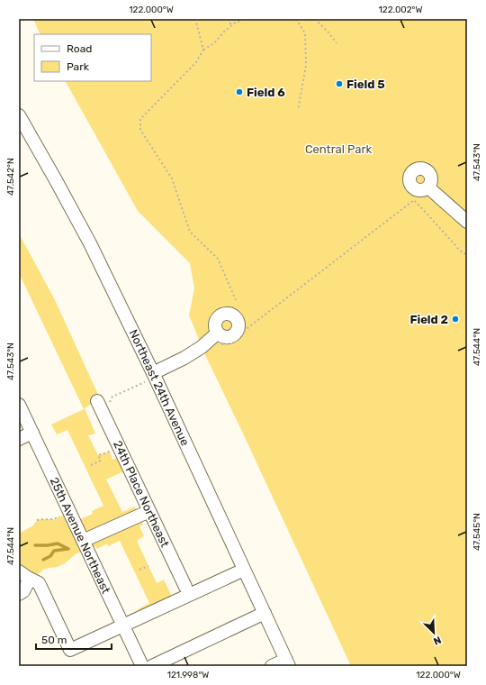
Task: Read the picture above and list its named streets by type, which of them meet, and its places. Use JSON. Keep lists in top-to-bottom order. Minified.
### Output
{"streets":{"street":["Northeast 24th Avenue","24th Place Northeast","25th Avenue Northeast"]},"parks":["Central Park"],"places":["Field 5","Field 6","Field 2"],"legend":["Road","Park"],"scale_bar":"50 m","north":"bottom right","coordinates":["122.000°W","122.002°W","47.543°N","47.542°N","47.544°N","47.545°N","121.998°W"]}
